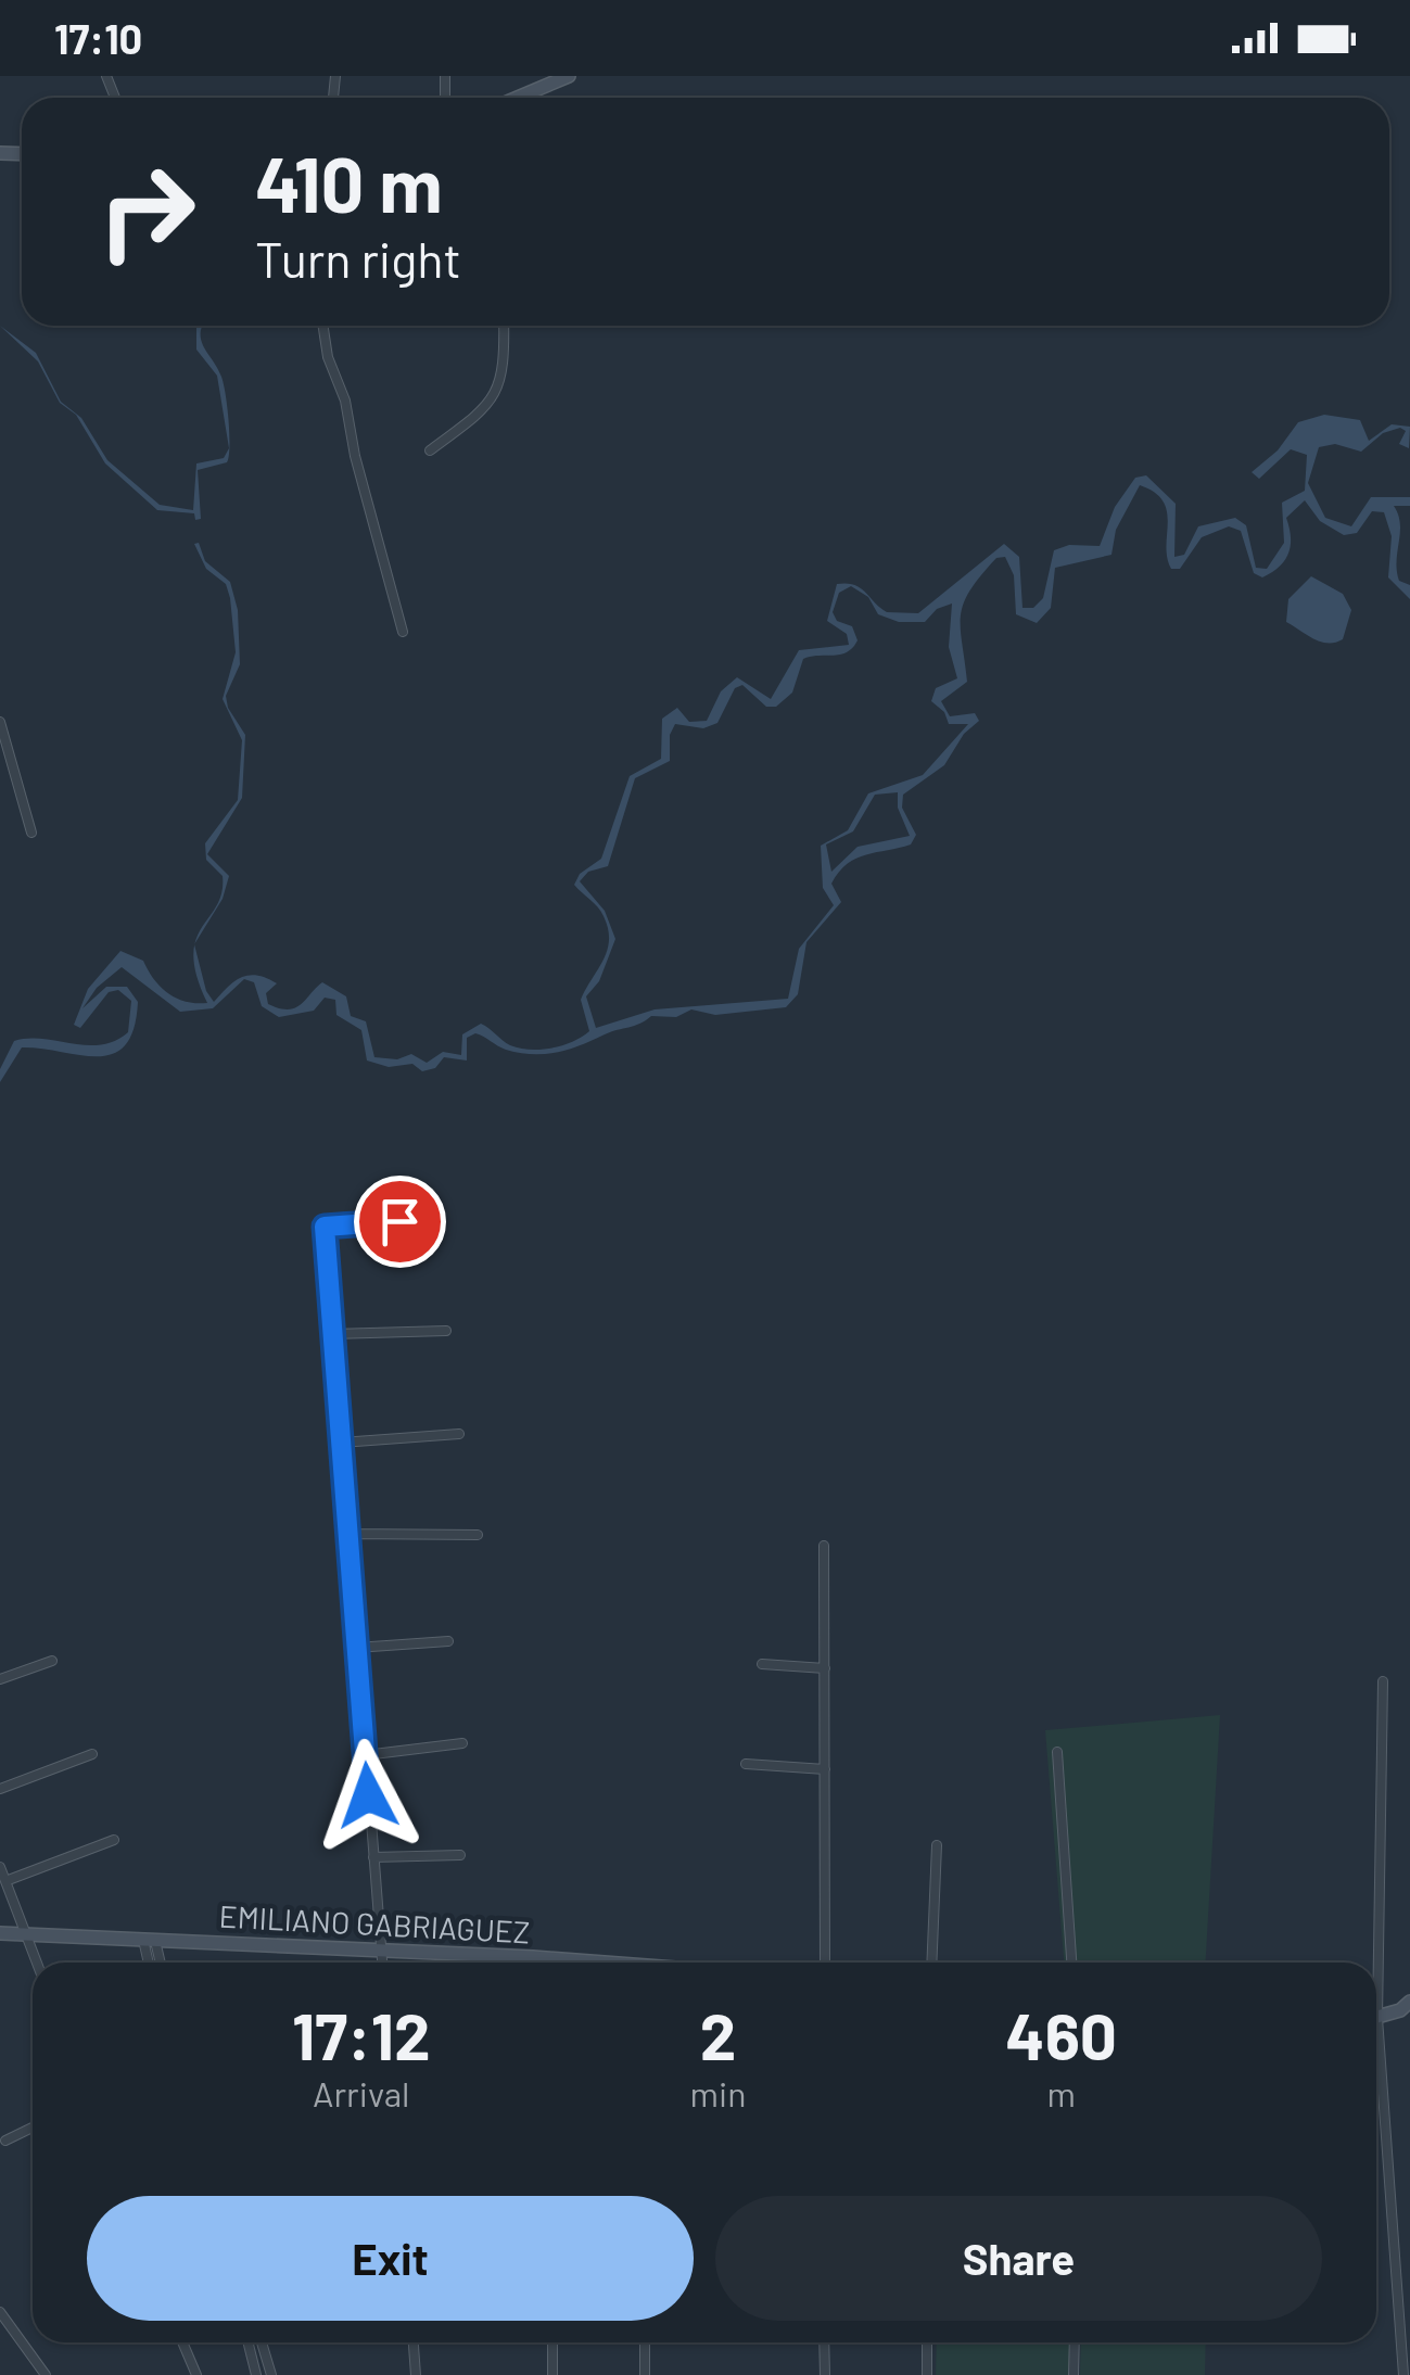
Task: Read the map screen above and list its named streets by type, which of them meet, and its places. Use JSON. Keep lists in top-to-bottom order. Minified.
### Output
{"streets":{"main road":["EMILIANO GABRIAGUEZ"]},"page":{"status":"17:10","turn":["410 m","Turn right"],"eta":["17:12","Arrival","2","min","460","m"],"buttons":["Exit","Share"]}}
